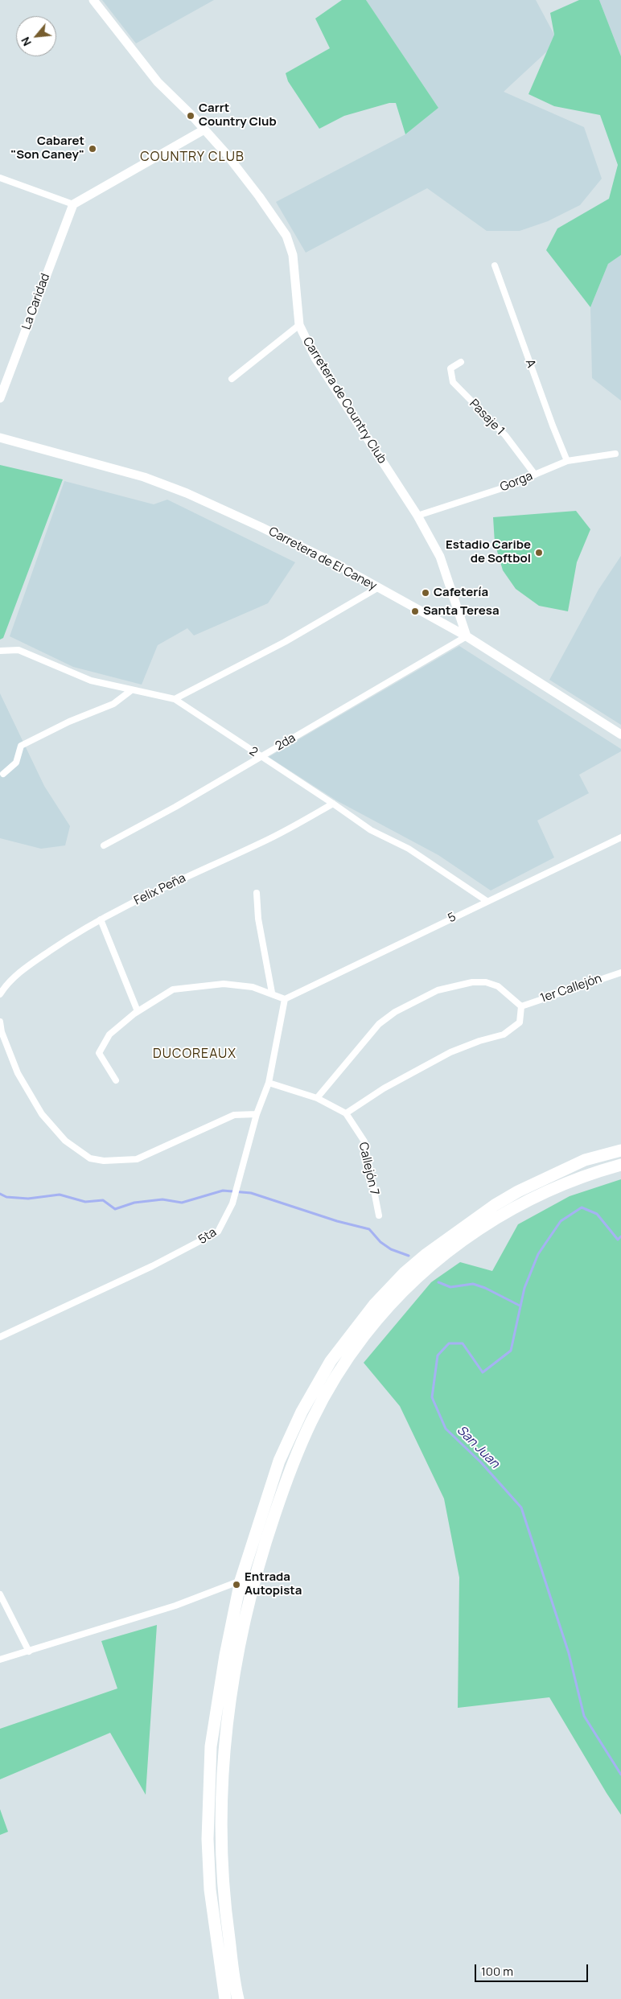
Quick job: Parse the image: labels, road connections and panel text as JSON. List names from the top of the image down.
{
  "streets": {
    "street": [
      "La Caridad",
      "A",
      "Carretera de Country Club",
      "Pasaje 1",
      "Gorga",
      "Carretera de El Caney",
      "2da",
      "2",
      "Felix Peña",
      "5",
      "1er Callejón",
      "Callejón 7",
      "5ta"
    ]
  },
  "crossings": [
    ["A", "Gorga"],
    ["Carretera de Country Club", "Gorga"],
    ["Carretera de Country Club", "Carretera de El Caney"],
    ["Carretera de Country Club", "2da"],
    ["Pasaje 1", "Gorga"],
    ["Carretera de El Caney", "2da"],
    ["2da", "2"],
    ["2", "Felix Peña"],
    ["2", "5"],
    ["5", "5ta"],
    ["Callejón 7", "5ta"]
  ],
  "districts": ["COUNTRY CLUB", "DUCOREAUX"],
  "water": ["San Juan"],
  "places": [
    "Carrt Country Club",
    "Cabaret \"Son Caney\"",
    "Estadio Caribe de Softbol",
    "Cafetería",
    "Santa Teresa",
    "Entrada Autopista"
  ],
  "scale_bar": "100 m",
  "north": "bottom left"
}
